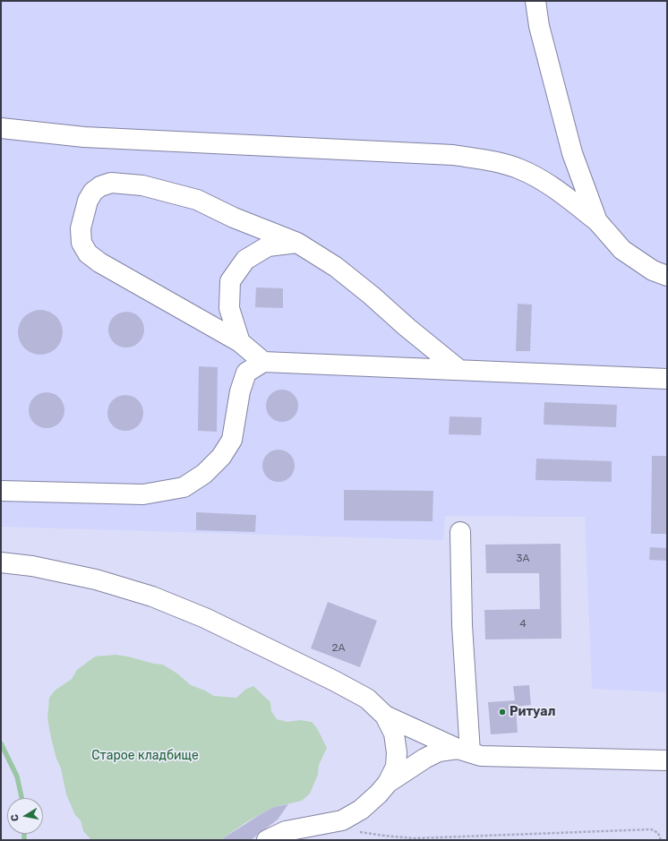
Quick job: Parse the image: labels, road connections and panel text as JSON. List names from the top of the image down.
{
  "parks": ["Старое кладбище"],
  "places": ["Ритуал"],
  "house_numbers": ["3А", "4", "2А"],
  "north": "left"
}
